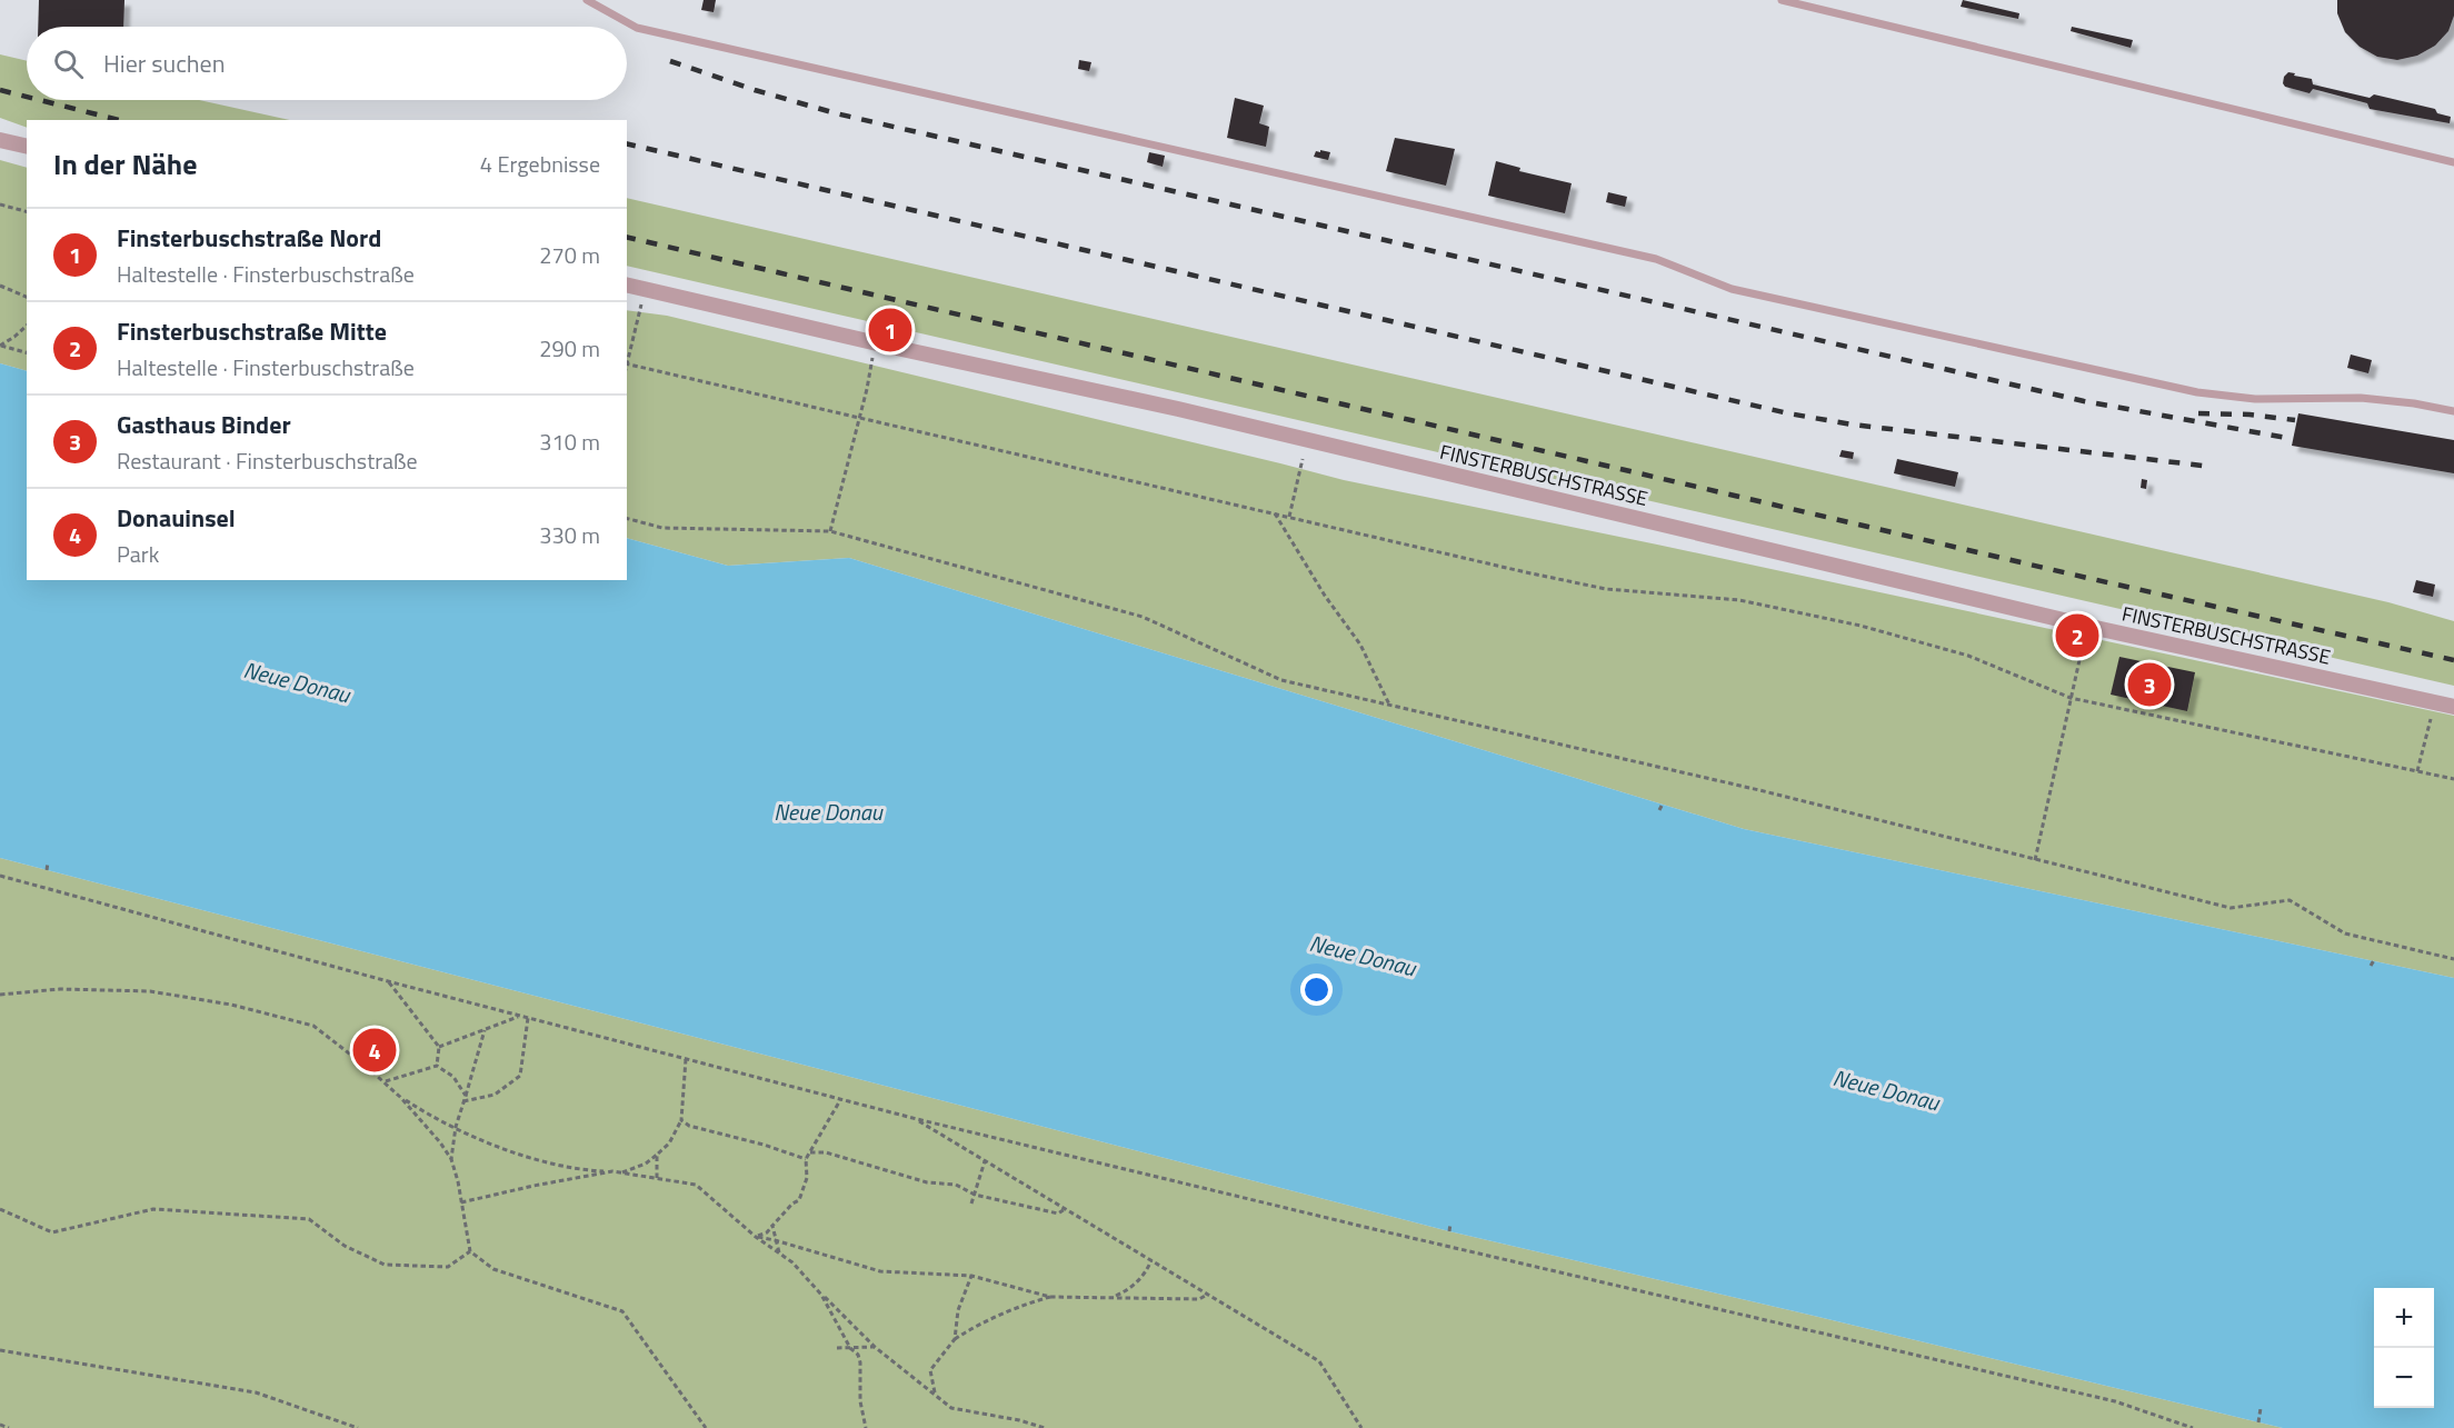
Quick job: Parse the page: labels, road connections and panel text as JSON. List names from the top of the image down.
{
  "streets": {
    "street": ["FINSTERBUSCHSTRASSE"]
  },
  "water": ["Neue Donau"],
  "page": {
    "search": "Hier suchen",
    "heading": ["In der Nähe", "4 Ergebnisse"],
    "list": [
      {
        "mark": "1",
        "name": "Finsterbuschstraße Nord",
        "note": "Haltestelle · Finsterbuschstraße",
        "value": "270 m"
      },
      {
        "mark": "2",
        "name": "Finsterbuschstraße Mitte",
        "note": "Haltestelle · Finsterbuschstraße",
        "value": "290 m"
      },
      {
        "mark": "3",
        "name": "Gasthaus Binder",
        "note": "Restaurant · Finsterbuschstraße",
        "value": "310 m"
      },
      {
        "mark": "4",
        "name": "Donauinsel",
        "note": "Park",
        "value": "330 m"
      }
    ],
    "pins": [
      "1",
      "2",
      "3",
      "4"
    ],
    "map_buttons": ["+", "−"]
  }
}
